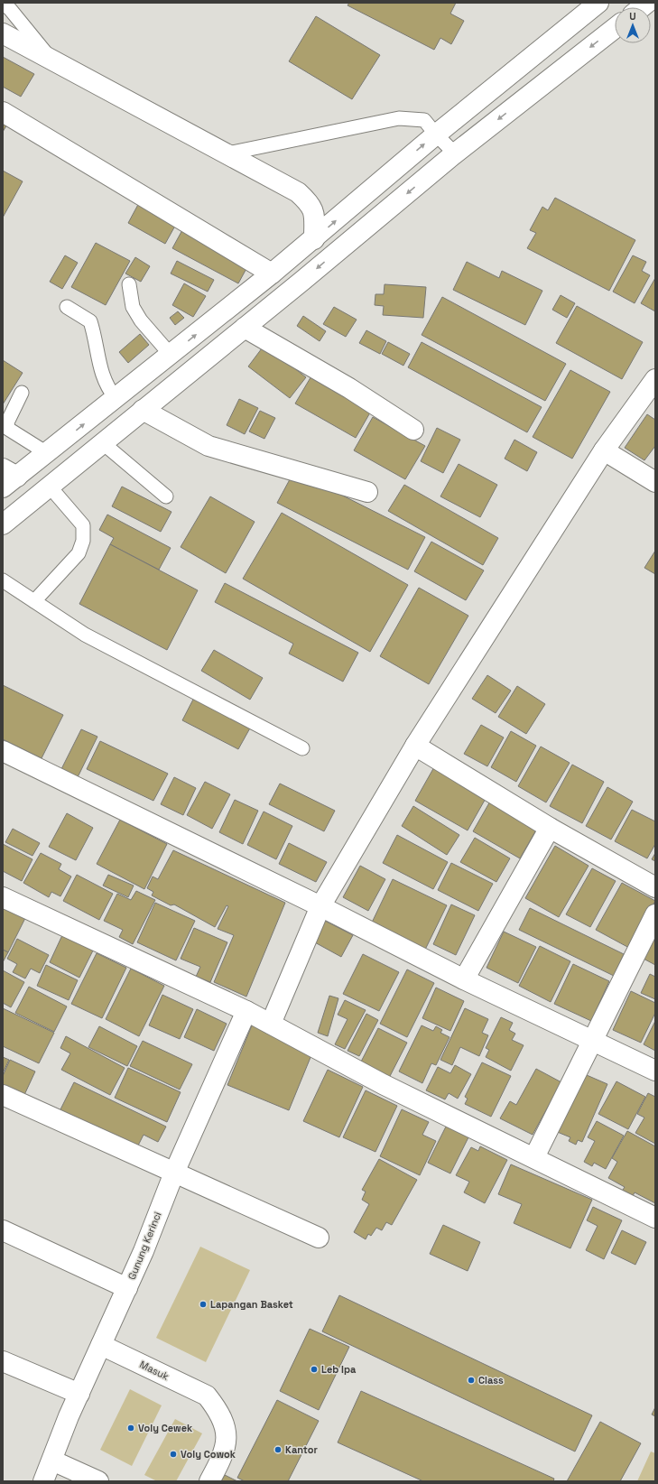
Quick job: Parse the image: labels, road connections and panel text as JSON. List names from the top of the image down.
{
  "streets": {
    "street": ["Gunung Kerinci", "Masuk"]
  },
  "crossings": [
    ["Gunung Kerinci", "Masuk"]
  ],
  "places": [
    "Lapangan Basket",
    "Leb Ipa",
    "Class",
    "Voly Cewek",
    "Kantor",
    "Voly Cowok"
  ],
  "north": "top"
}
